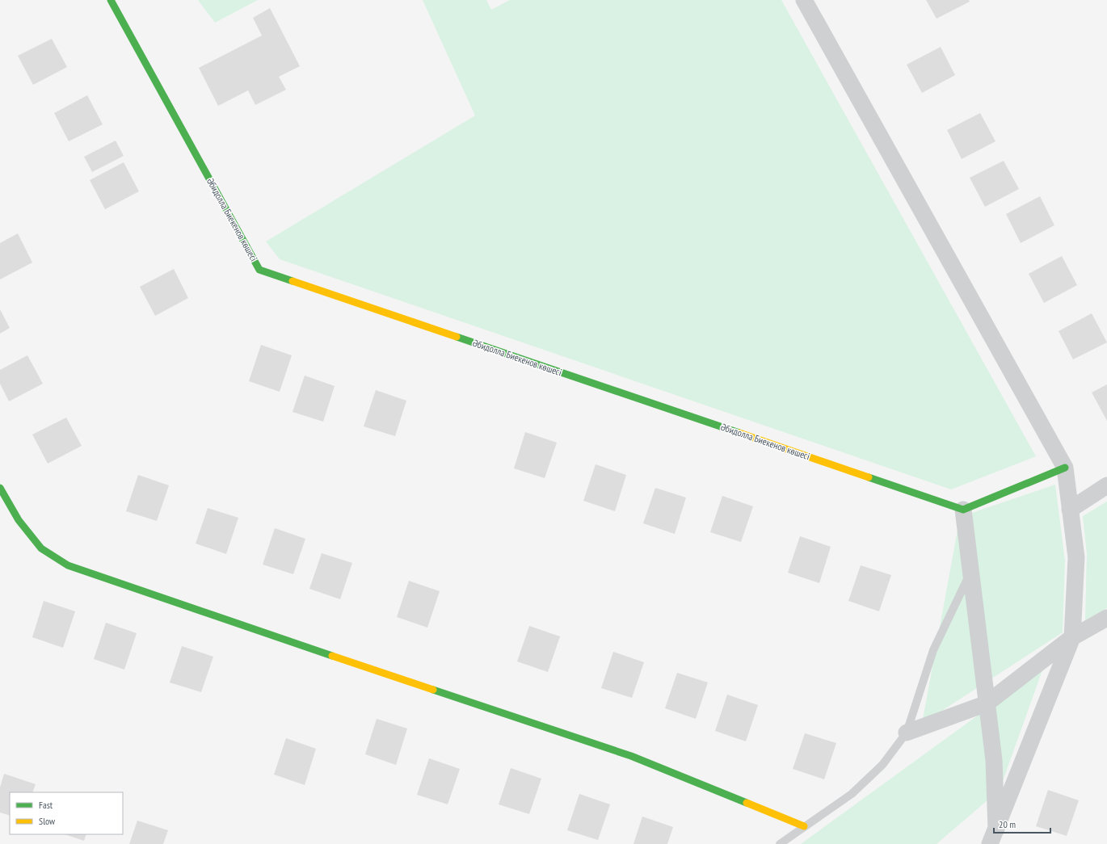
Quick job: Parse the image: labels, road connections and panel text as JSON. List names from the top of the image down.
{
  "streets": {
    "street": ["Әбидолла Биекенов көшесі"]
  },
  "legend": ["Fast", "Slow"],
  "scale_bar": "20 m"
}
